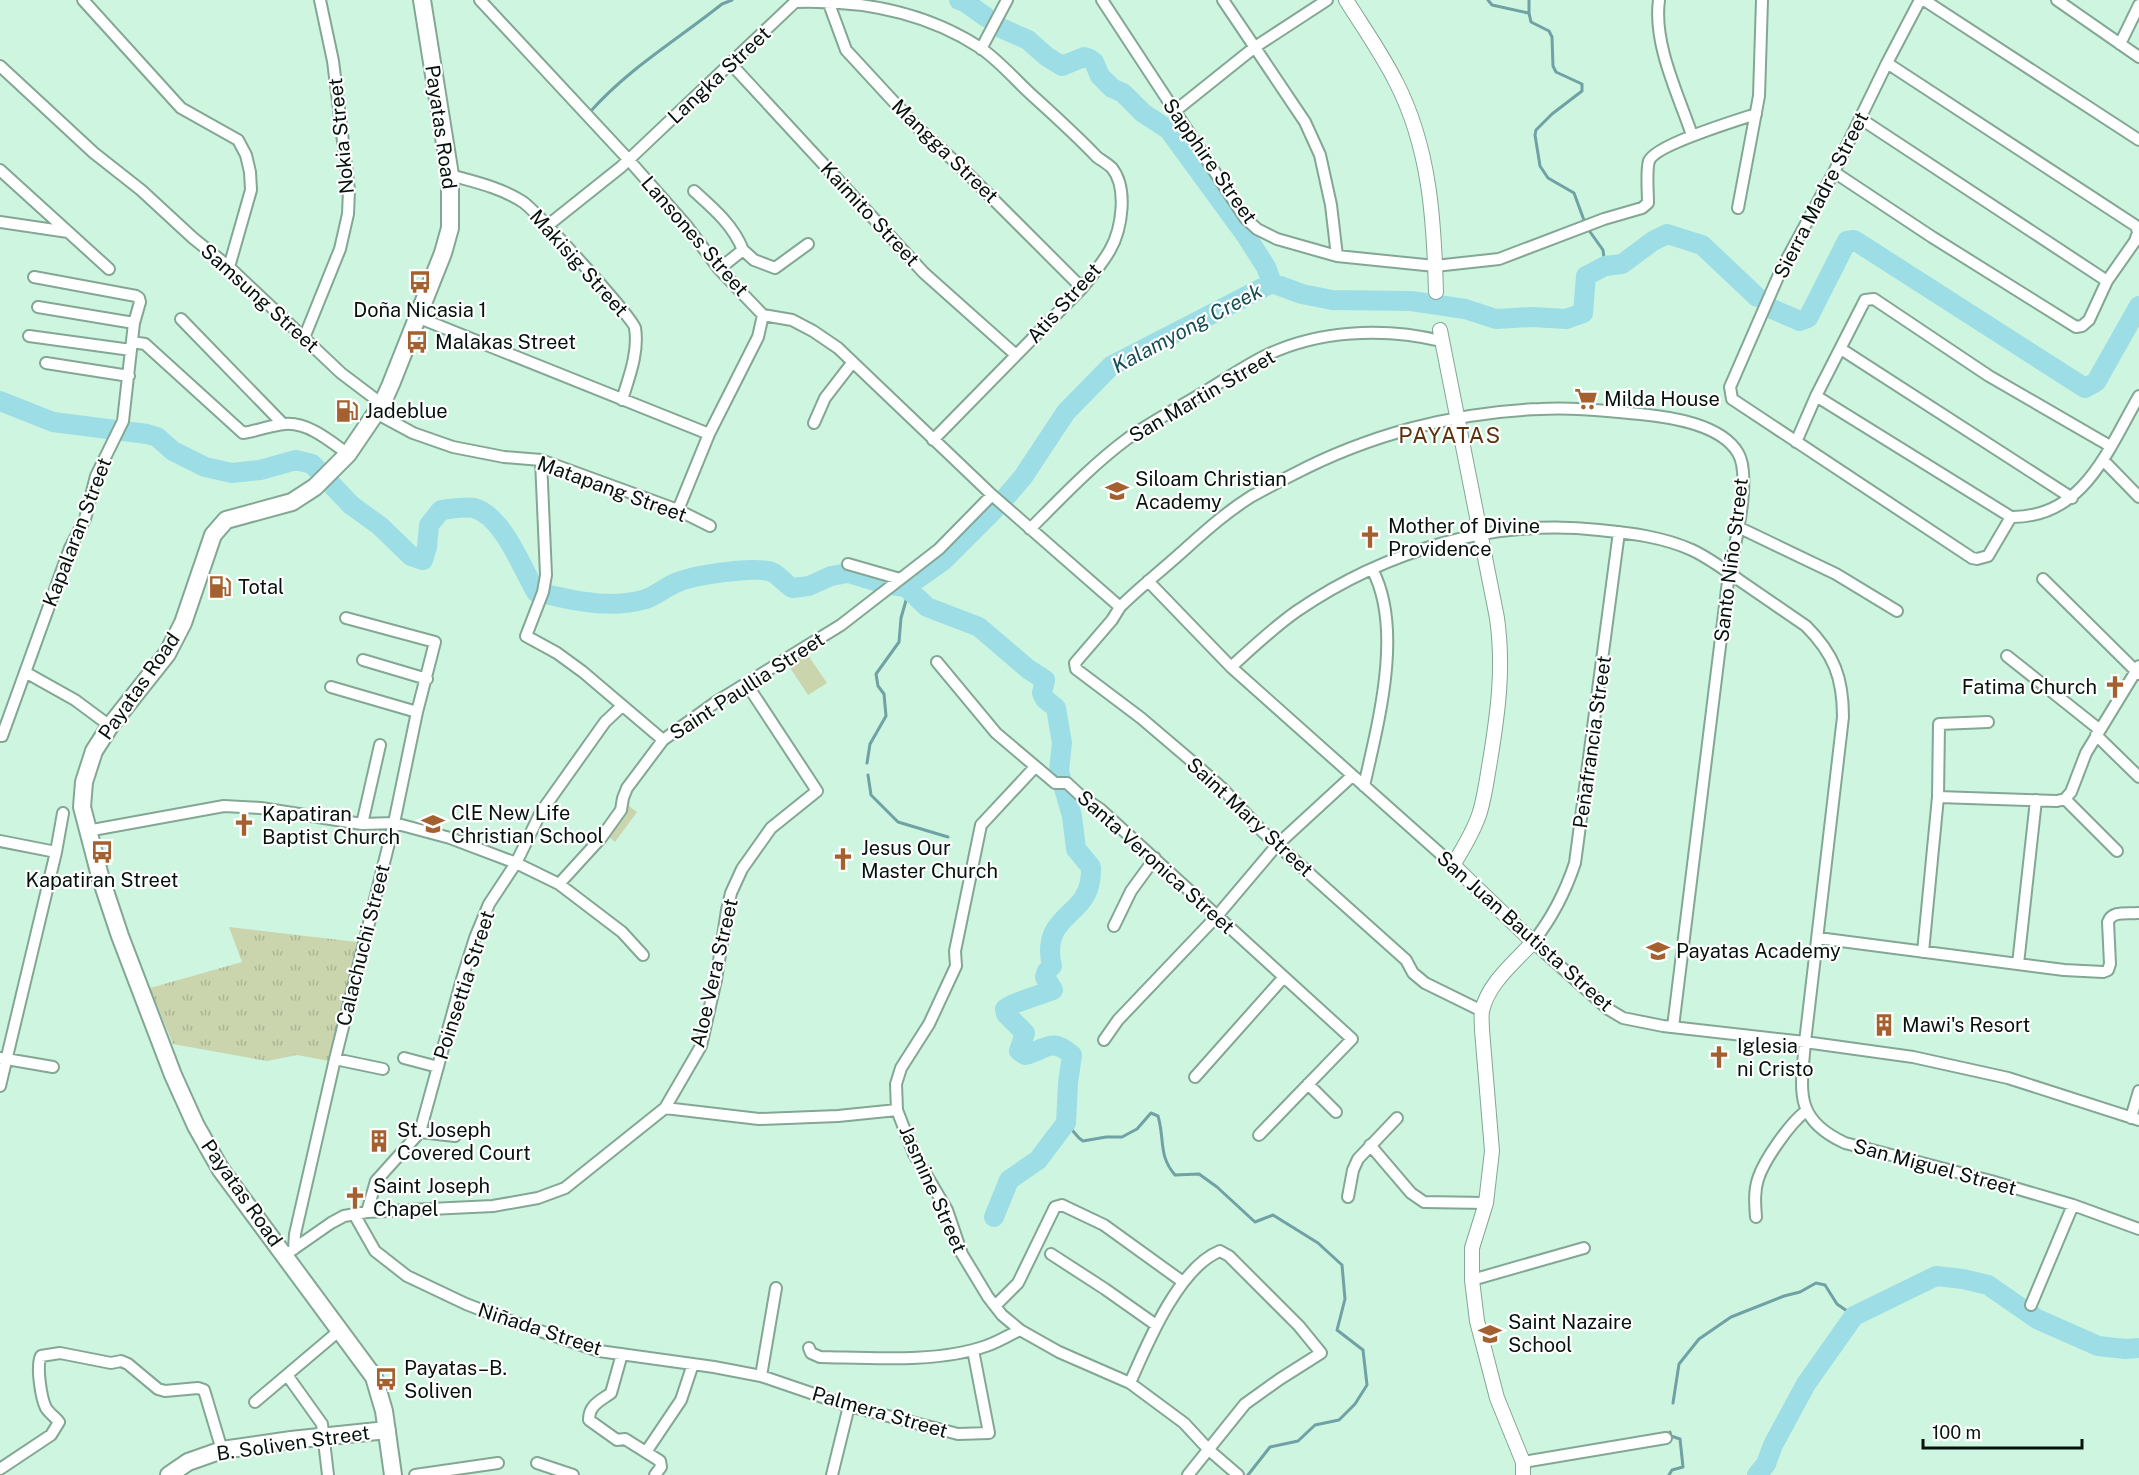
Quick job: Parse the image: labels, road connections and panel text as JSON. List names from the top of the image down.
{
  "streets": {
    "main road": ["Payatas Road", "B. Soliven Street"],
    "street": [
      "Langka Street",
      "Nokia Street",
      "Mangga Street",
      "Sapphire Street",
      "Sierra Madre Street",
      "Kaimito Street",
      "Lansones Street",
      "Makisig Street",
      "Samsung Street",
      "Atis Street",
      "San Martin Street",
      "Matapang Street",
      "Kapalaran Street",
      "Santo Niño Street",
      "Saint Paullia Street",
      "Peñafrancia Street",
      "Saint Mary Street",
      "Santa Veronica Street",
      "San Juan Bautista Street",
      "Calachuchi Street",
      "Aloe Vera Street",
      "Poinsettia Street",
      "San Miguel Street",
      "Jasmine Street",
      "Niñada Street",
      "Palmera Street"
    ]
  },
  "crossings": [
    ["Langka Street", "Mangga Street"],
    ["Langka Street", "Kaimito Street"],
    ["Langka Street", "Lansones Street"],
    ["Langka Street", "Makisig Street"],
    ["Langka Street", "Atis Street"],
    ["Payatas Road", "Makisig Street"],
    ["Payatas Road", "Samsung Street"],
    ["Payatas Road", "Matapang Street"],
    ["Payatas Road", "Calachuchi Street"],
    ["Payatas Road", "Aloe Vera Street"],
    ["Payatas Road", "B. Soliven Street"],
    ["Nokia Street", "Samsung Street"],
    ["Mangga Street", "Atis Street"],
    ["Kaimito Street", "Atis Street"],
    ["Lansones Street", "Atis Street"],
    ["Lansones Street", "San Martin Street"],
    ["Lansones Street", "Santo Niño Street"],
    ["Lansones Street", "Saint Paullia Street"],
    ["Lansones Street", "Saint Mary Street"],
    ["Samsung Street", "Matapang Street"],
    ["Santo Niño Street", "Saint Mary Street"],
    ["Santo Niño Street", "San Juan Bautista Street"],
    ["Saint Paullia Street", "Aloe Vera Street"],
    ["Peñafrancia Street", "San Juan Bautista Street"],
    ["Santa Veronica Street", "Jasmine Street"],
    ["Calachuchi Street", "Aloe Vera Street"],
    ["Aloe Vera Street", "Poinsettia Street"],
    ["Aloe Vera Street", "Niñada Street"],
    ["Niñada Street", "Palmera Street"]
  ],
  "districts": ["PAYATAS"],
  "water": ["Kalamyong Creek"],
  "places": {
    "bus stop": [
      "Doña Nicasia 1",
      "Malakas Street",
      "Kapatiran Street",
      "Payatas–B. Soliven"
    ],
    "supermarket": ["Milda House"],
    "fuel station": ["Jadeblue", "Total"],
    "school or university": [
      "Siloam Christian Academy",
      "ClE New Life Christian School",
      "Payatas Academy",
      "Saint Nazaire School"
    ],
    "church": [
      "Mother of Divine Providence",
      "Fatima Church",
      "Kapatiran Baptist Church",
      "Jesus Our Master Church",
      "Iglesia ni Cristo",
      "Saint Joseph Chapel"
    ],
    "building": ["Mawi's Resort", "St. Joseph Covered Court"]
  },
  "scale_bar": "100 m"
}
